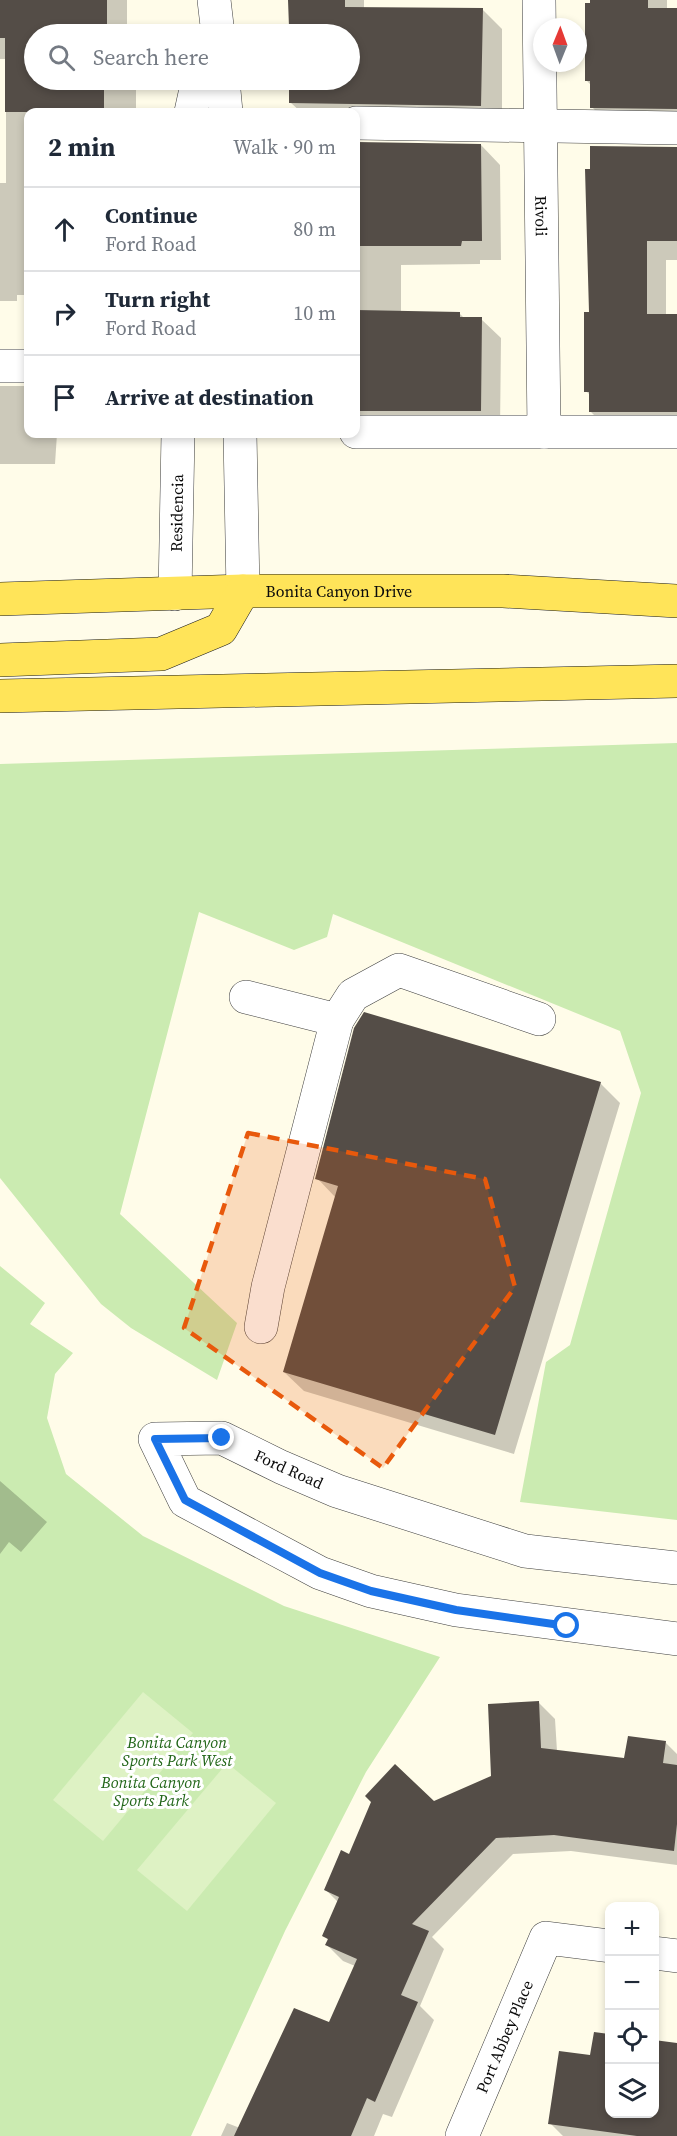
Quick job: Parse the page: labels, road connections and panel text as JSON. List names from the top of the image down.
{
  "streets": {
    "main road": ["Bonita Canyon Drive"],
    "street": [
      "Rivoli",
      "Residencia",
      "Ford Road",
      "Port Abbey Place"
    ]
  },
  "crossings": [
    ["Residencia", "Bonita Canyon Drive"]
  ],
  "parks": ["Bonita Canyon Sports Park West", "Bonita Canyon Sports Park"],
  "north": "top",
  "page": {
    "search": "Search here",
    "heading": ["2 min", "Walk · 90 m"],
    "list": [
      ["Continue", "Ford Road", "80 m"],
      ["Turn right", "Ford Road", "10 m"],
      "Arrive at destination"
    ],
    "map_buttons": ["+", "−"]
  }
}
